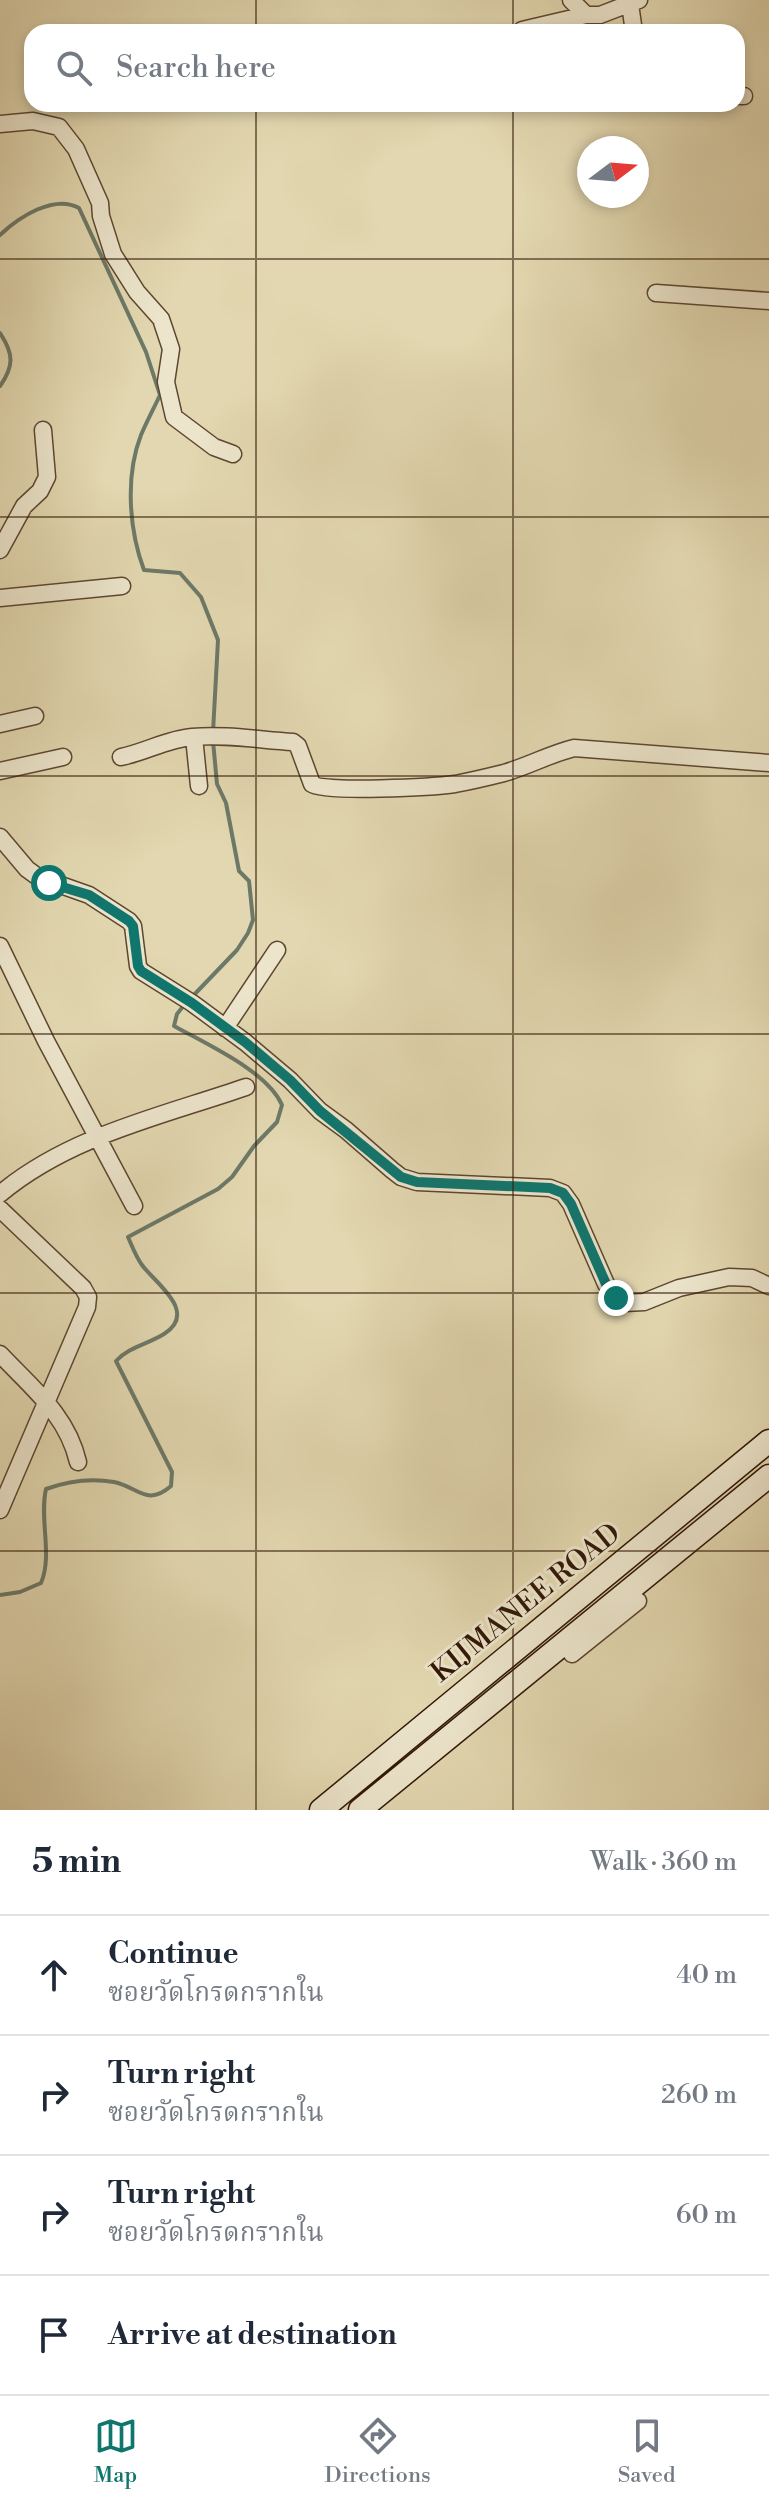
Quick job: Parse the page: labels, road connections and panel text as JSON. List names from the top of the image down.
{
  "streets": {
    "main road": ["KIJMANEE ROAD"]
  },
  "north": "right",
  "page": {
    "search": "Search here",
    "heading": ["5 min", "Walk · 360 m"],
    "list": [
      ["Continue", "ซอยวัดโกรดกรากใน", "40 m"],
      ["Turn right", "ซอยวัดโกรดกรากใน", "260 m"],
      ["Turn right", "ซอยวัดโกรดกรากใน", "60 m"],
      "Arrive at destination"
    ],
    "nav": ["Map", "Directions", "Saved"]
  }
}
